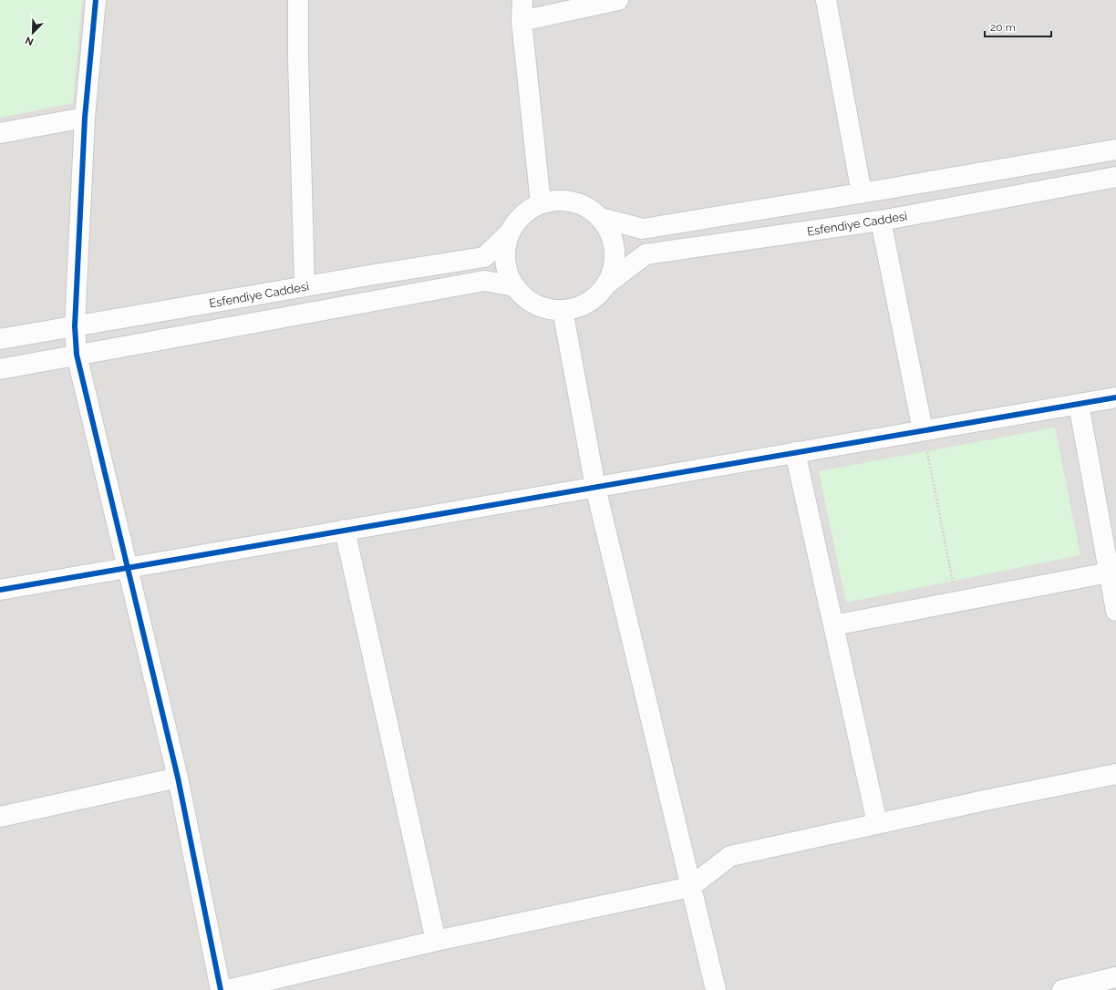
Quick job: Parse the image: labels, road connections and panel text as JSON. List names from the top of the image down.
{
  "streets": {
    "street": ["Esfendiye Caddesi"]
  },
  "scale_bar": "20 m",
  "north": "bottom left"
}
